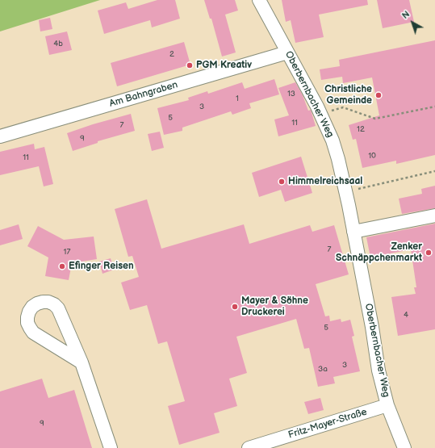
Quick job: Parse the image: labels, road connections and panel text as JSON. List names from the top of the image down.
{
  "streets": {
    "street": ["Am Bahngraben", "Oberbernbacher Weg", "Fritz-Mayer-Straße"]
  },
  "crossings": [
    ["Am Bahngraben", "Oberbernbacher Weg"],
    ["Oberbernbacher Weg", "Fritz-Mayer-Straße"]
  ],
  "places": [
    "PGM Kreativ",
    "Christliche Gemeinde",
    "Himmelreichsaal",
    "Zenker Schnäppchenmarkt",
    "Efinger Reisen",
    "Mayer & Söhne Druckerei"
  ],
  "house_numbers": [
    "4b",
    "2",
    "13",
    "1",
    "3",
    "5",
    "11",
    "7",
    "12",
    "9",
    "10",
    "11",
    "7",
    "17",
    "4",
    "5",
    "3",
    "3a",
    "9"
  ],
  "north": "top left"
}
